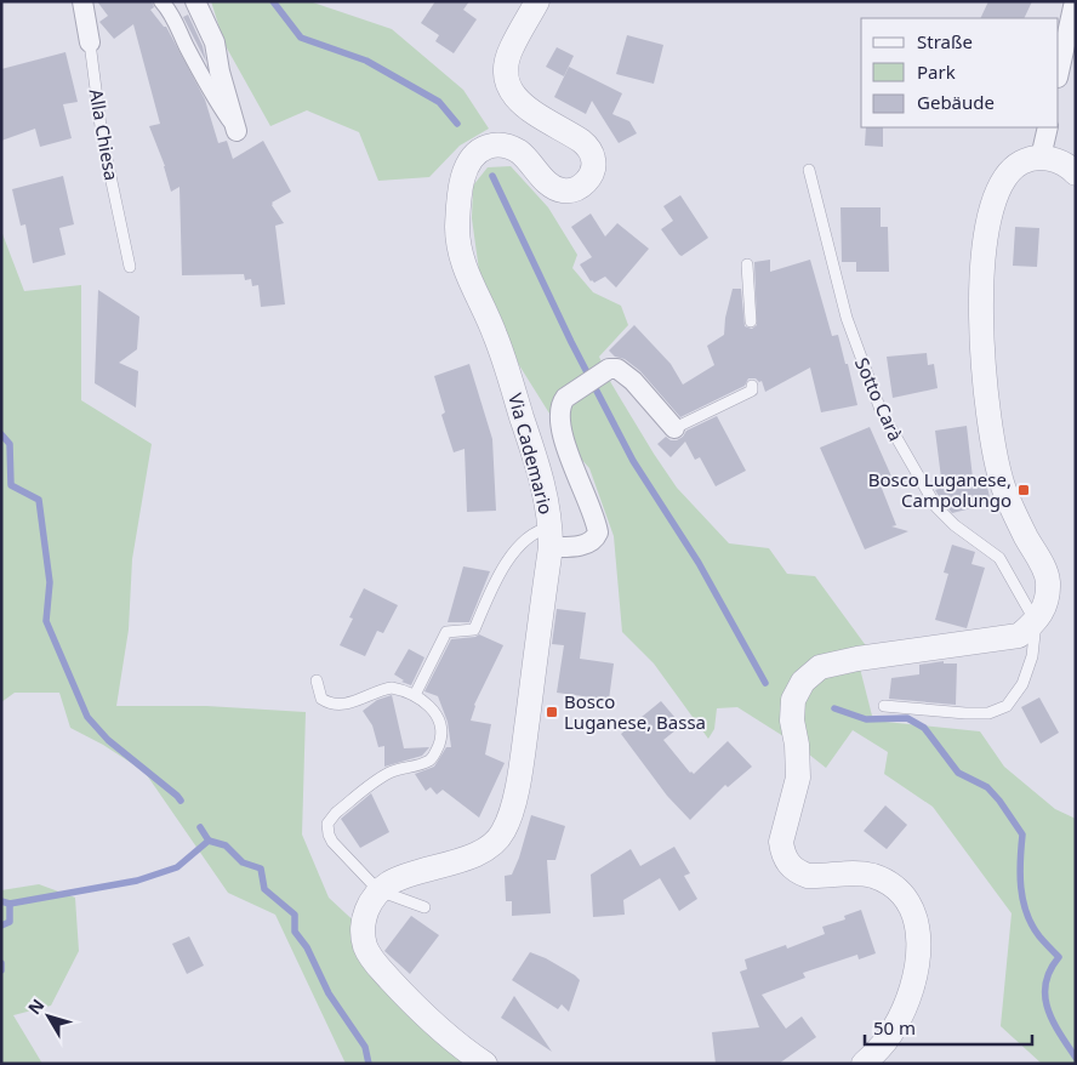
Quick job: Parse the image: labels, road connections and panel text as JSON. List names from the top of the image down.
{
  "streets": {
    "street": ["Alla Chiesa", "Via Cademario"],
    "lane": ["Sotto Carà"]
  },
  "places": {
    "transit": ["Bosco Luganese, Campolungo", "Bosco Luganese, Bassa"]
  },
  "legend": ["Straße", "Park", "Gebäude"],
  "scale_bar": "50 m",
  "north": "top left"
}
